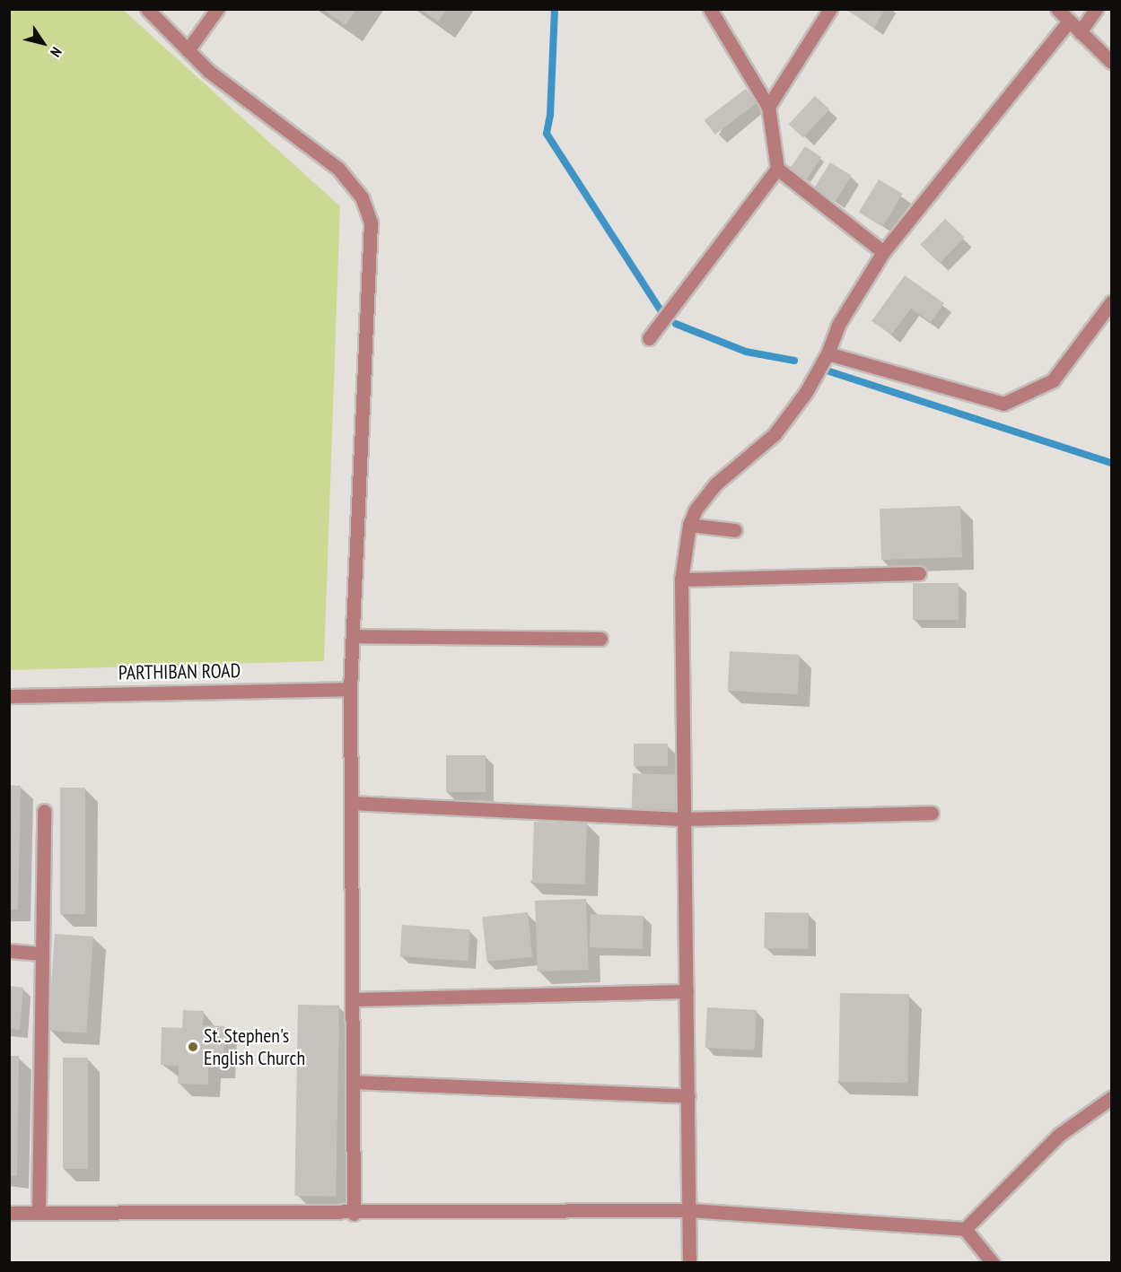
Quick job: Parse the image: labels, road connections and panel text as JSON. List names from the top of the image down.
{
  "streets": {
    "street": ["PARTHIBAN ROAD"]
  },
  "places": ["St. Stephen's English Church"],
  "north": "bottom right"
}
